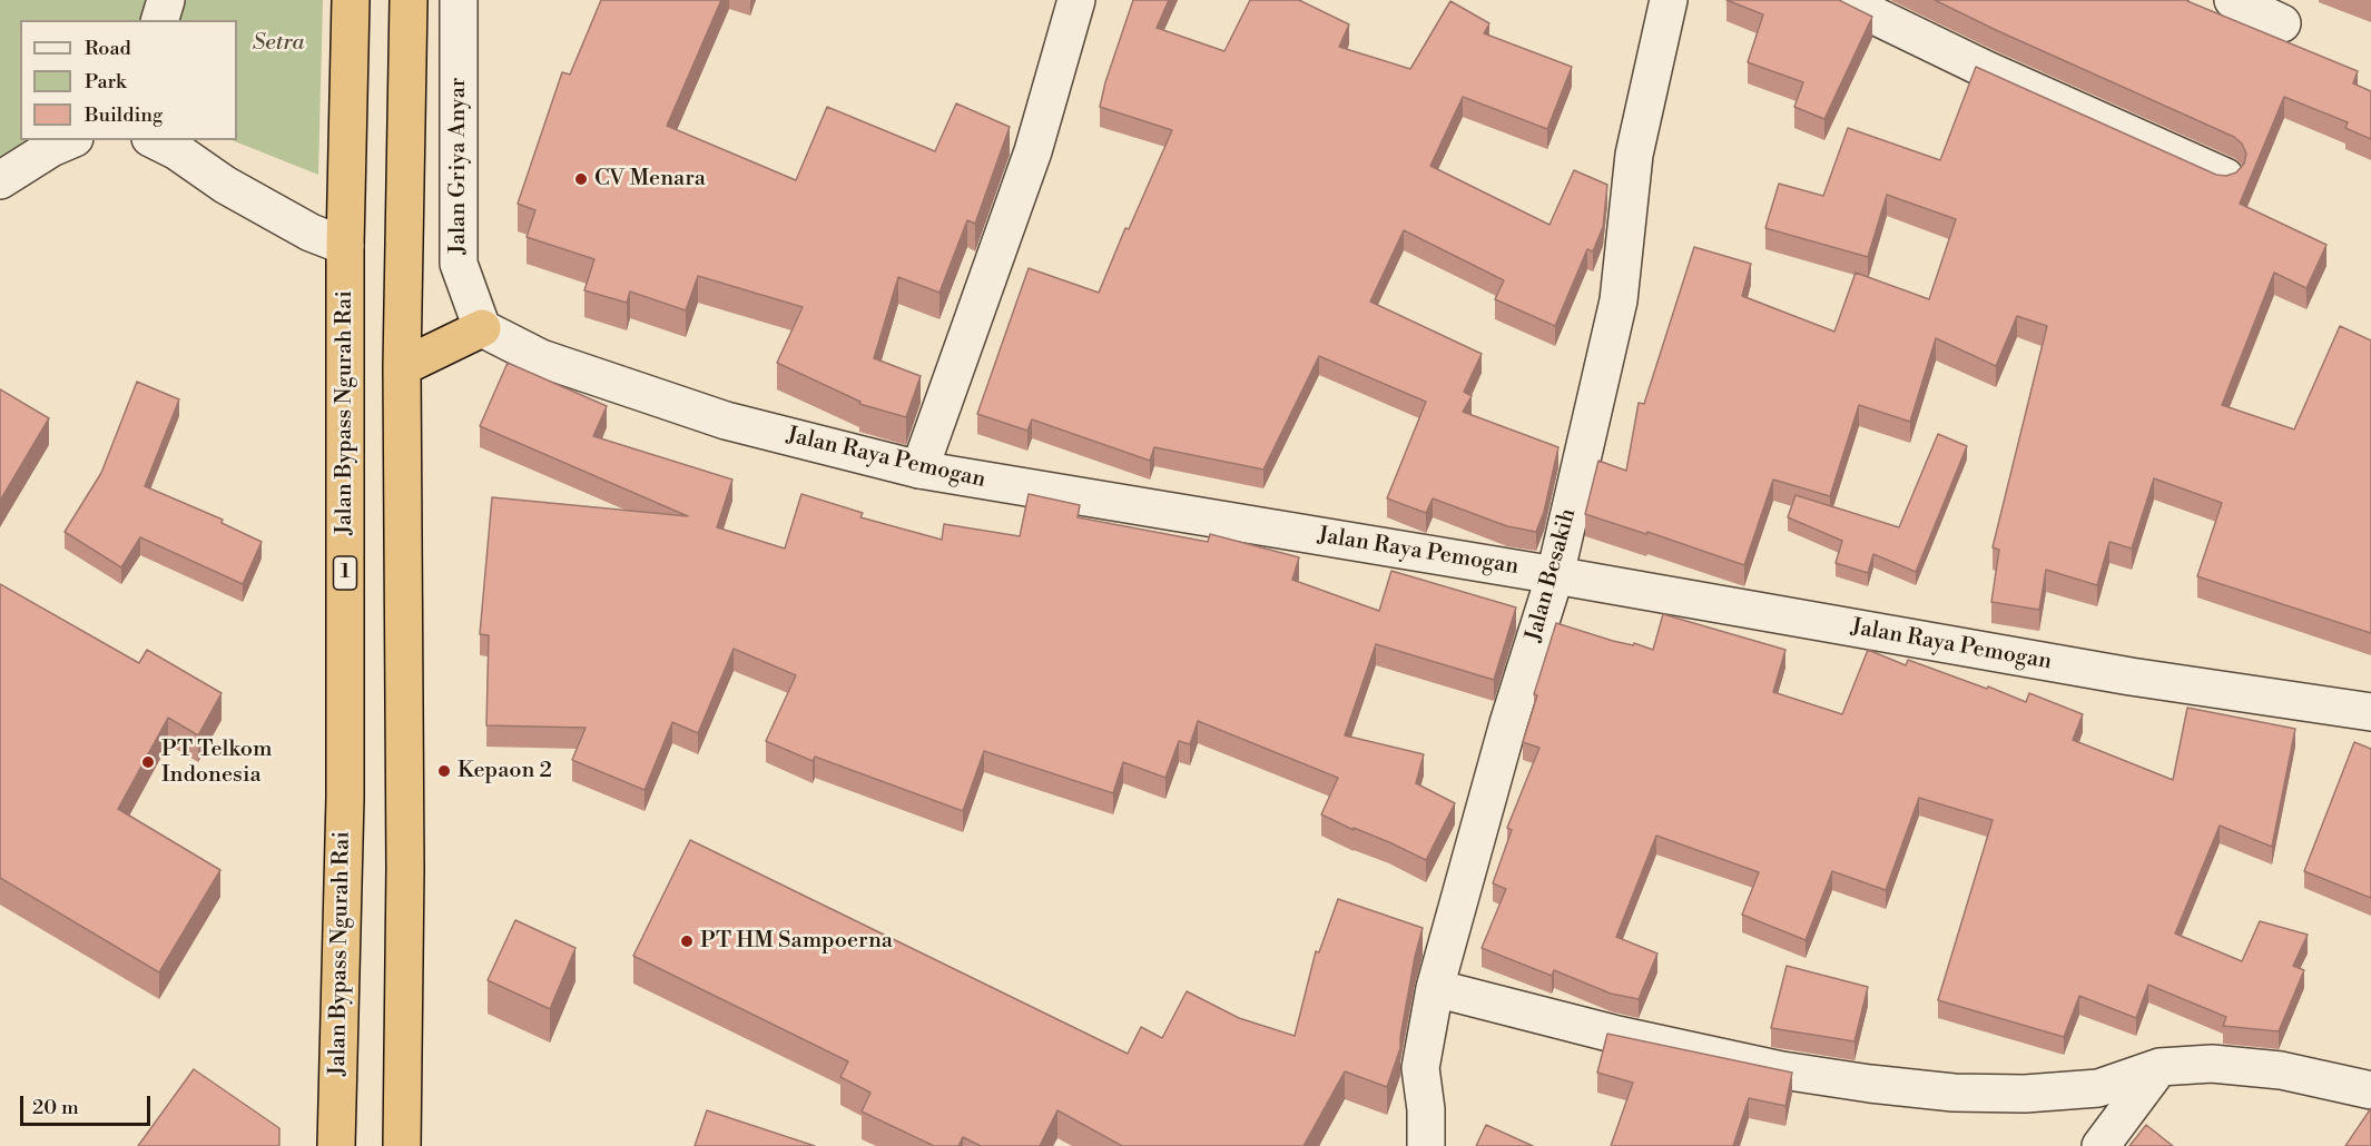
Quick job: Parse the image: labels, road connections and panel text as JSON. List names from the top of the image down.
{
  "streets": {
    "highway": ["Jalan Bypass Ngurah Rai", "1"],
    "street": ["Jalan Griya Anyar", "Jalan Raya Pemogan", "Jalan Besakih"]
  },
  "crossings": [
    ["Jalan Griya Anyar", "Jalan Raya Pemogan"],
    ["Jalan Raya Pemogan", "Jalan Besakih"]
  ],
  "parks": ["Setra"],
  "places": [
    "CV Menara",
    "PT Telkom Indonesia",
    "Kepaon 2",
    "PT HM Sampoerna"
  ],
  "legend": ["Road", "Park", "Building"],
  "scale_bar": "20 m"
}
